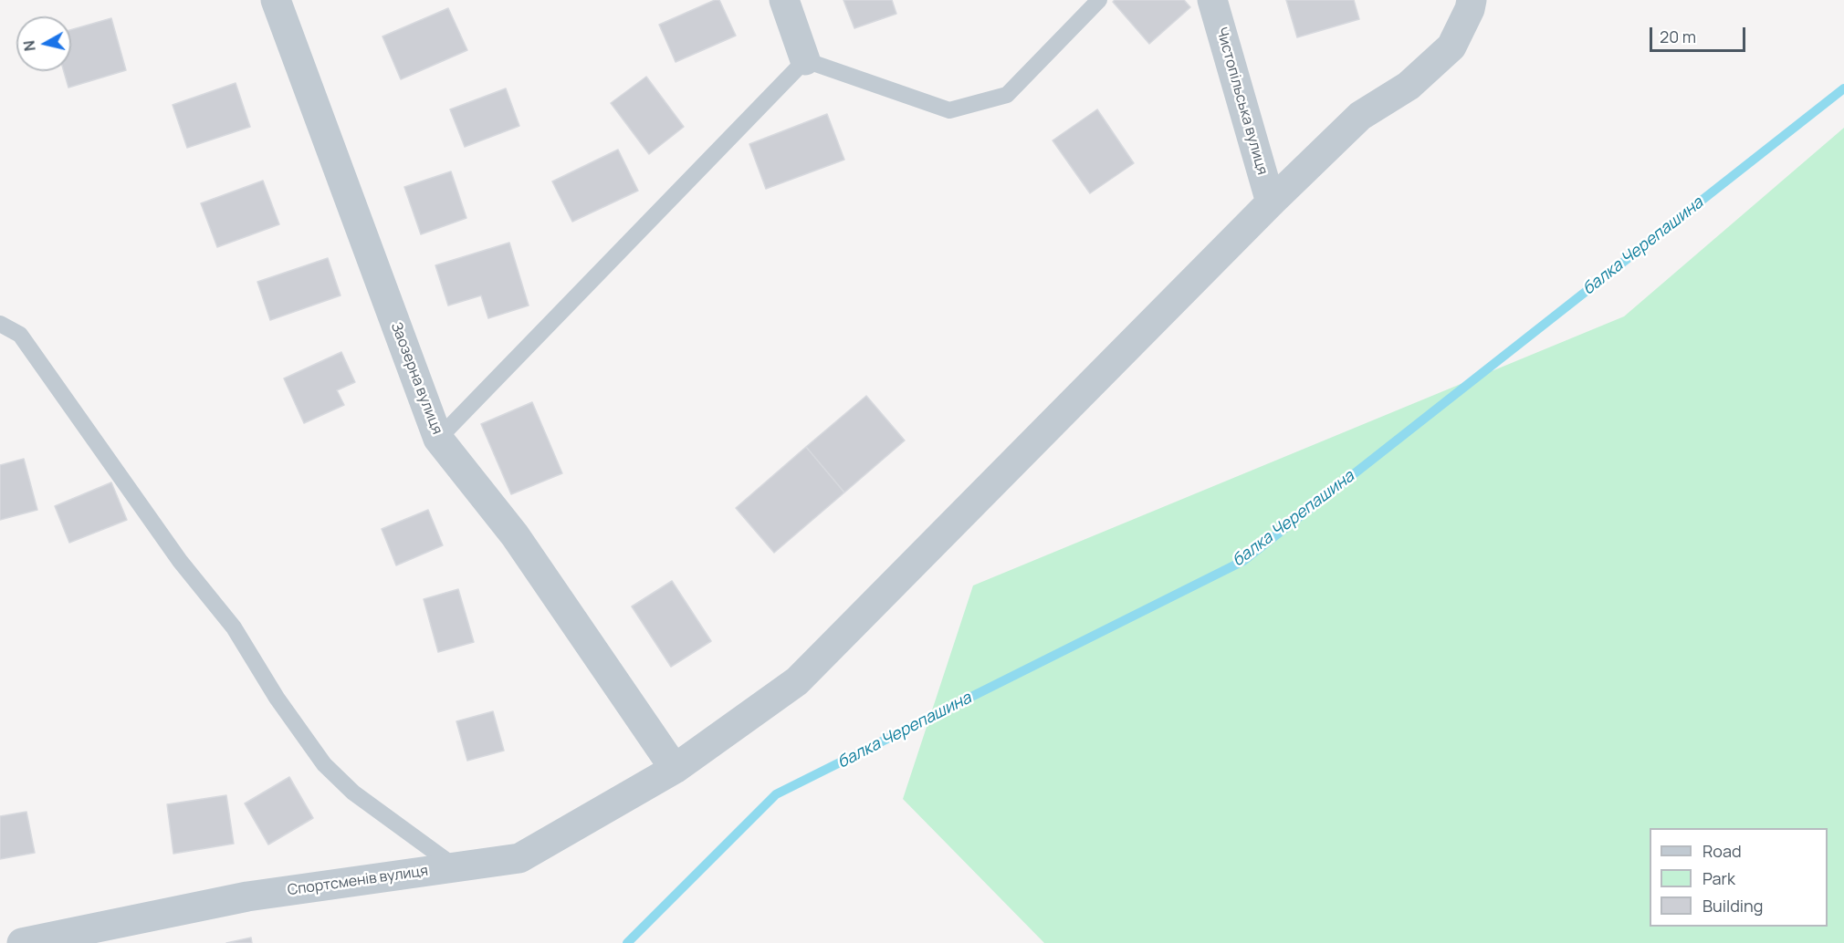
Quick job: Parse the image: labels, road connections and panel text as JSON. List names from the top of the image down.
{
  "streets": {
    "street": ["Чистопільська вулиця", "Заозерна вулиця", "Спортсменів вулиця"]
  },
  "crossings": [
    ["Чистопільська вулиця", "Спортсменів вулиця"],
    ["Заозерна вулиця", "Спортсменів вулиця"]
  ],
  "water": ["балка Черепашина"],
  "legend": ["Road", "Park", "Building"],
  "scale_bar": "20 m",
  "north": "left"
}
